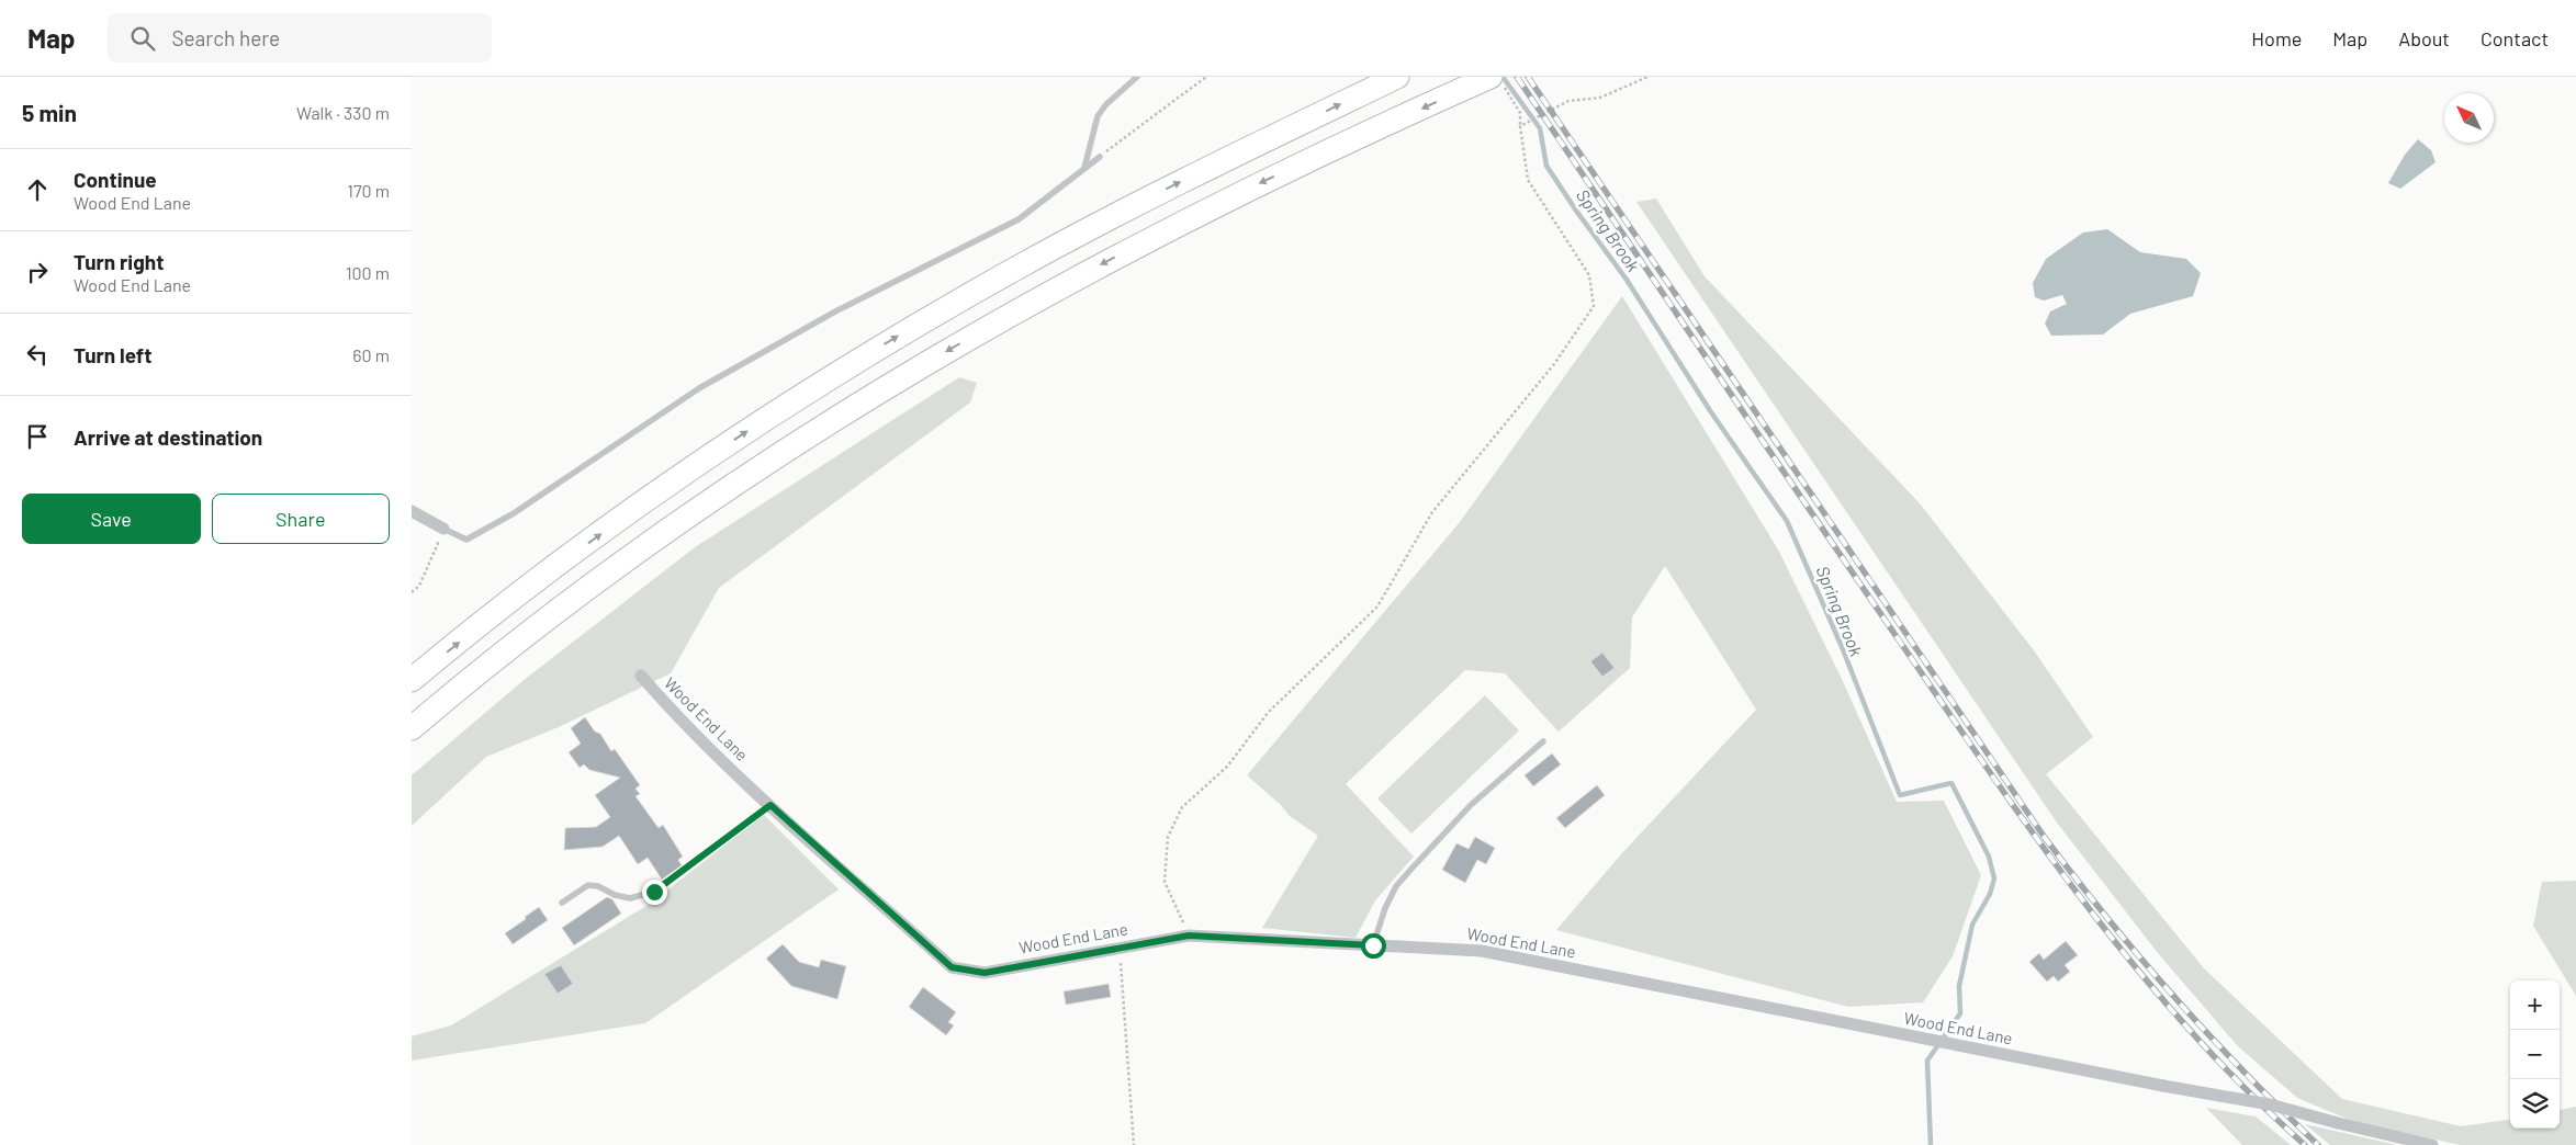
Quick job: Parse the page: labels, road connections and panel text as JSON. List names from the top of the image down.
{
  "streets": {
    "street": ["Wood End Lane"]
  },
  "water": ["Spring Brook"],
  "north": "top left",
  "page": {
    "header": "Map",
    "search": "Search here",
    "nav": [
      "Home",
      "Map",
      "About",
      "Contact"
    ],
    "heading": ["5 min", "Walk · 330 m"],
    "list": [
      ["Continue", "Wood End Lane", "170 m"],
      ["Turn right", "Wood End Lane", "100 m"],
      ["Turn left", "60 m"],
      "Arrive at destination"
    ],
    "buttons": ["Save", "Share"],
    "map_buttons": ["+", "−"]
  }
}
